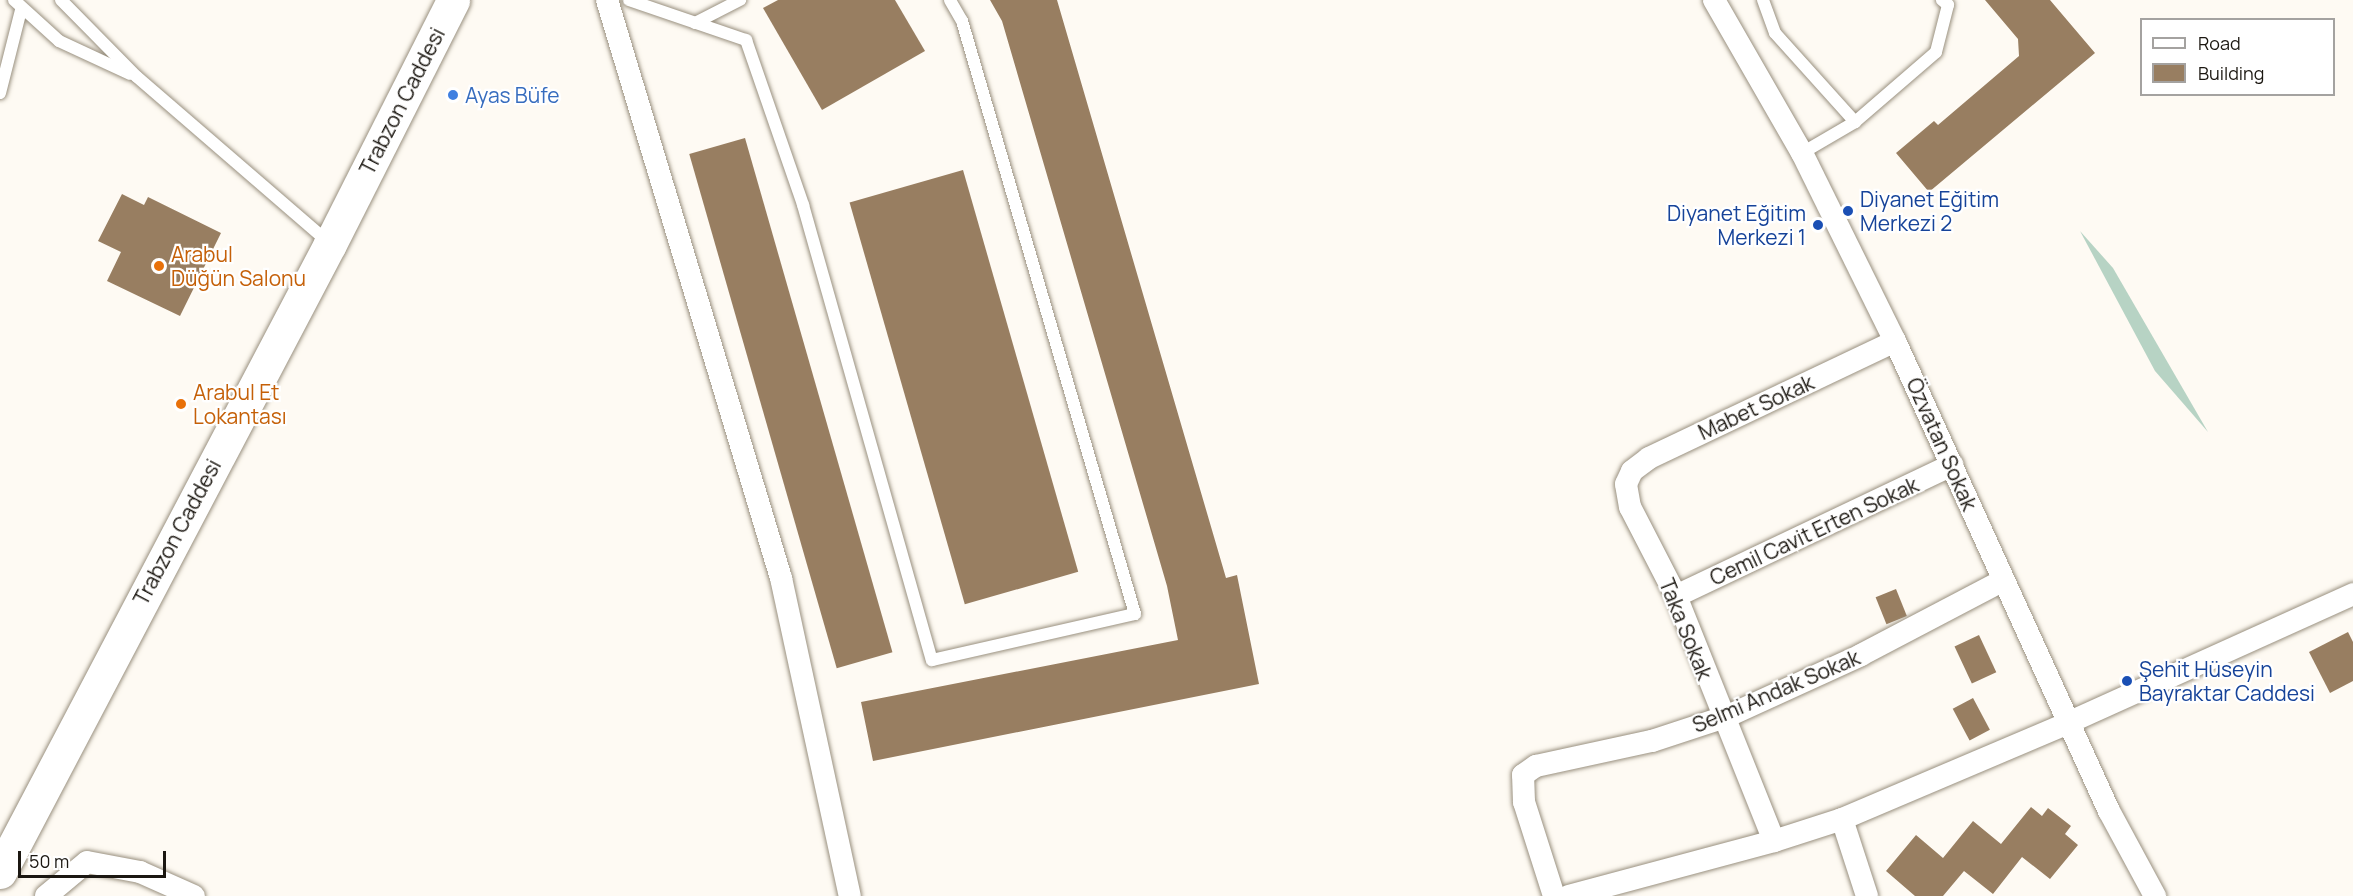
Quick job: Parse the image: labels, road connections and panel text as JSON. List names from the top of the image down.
{
  "streets": {
    "main road": ["Trabzon Caddesi"],
    "street": [
      "Mabet Sokak",
      "Özvatan Sokak",
      "Cemil Cavit Erten Sokak",
      "Taka Sokak",
      "Selmi Andak Sokak"
    ]
  },
  "crossings": [
    ["Mabet Sokak", "Özvatan Sokak"],
    ["Mabet Sokak", "Taka Sokak"],
    ["Özvatan Sokak", "Cemil Cavit Erten Sokak"],
    ["Özvatan Sokak", "Selmi Andak Sokak"],
    ["Cemil Cavit Erten Sokak", "Taka Sokak"],
    ["Taka Sokak", "Selmi Andak Sokak"]
  ],
  "places": [
    "Ayas Büfe",
    "Diyanet Eğitim Merkezi 2",
    "Diyanet Eğitim Merkezi 1",
    "Arabul Düğün Salonu",
    "Arabul Et Lokantası",
    "Şehit Hüseyin Bayraktar Caddesi"
  ],
  "legend": ["Road", "Building"],
  "scale_bar": "50 m"
}
